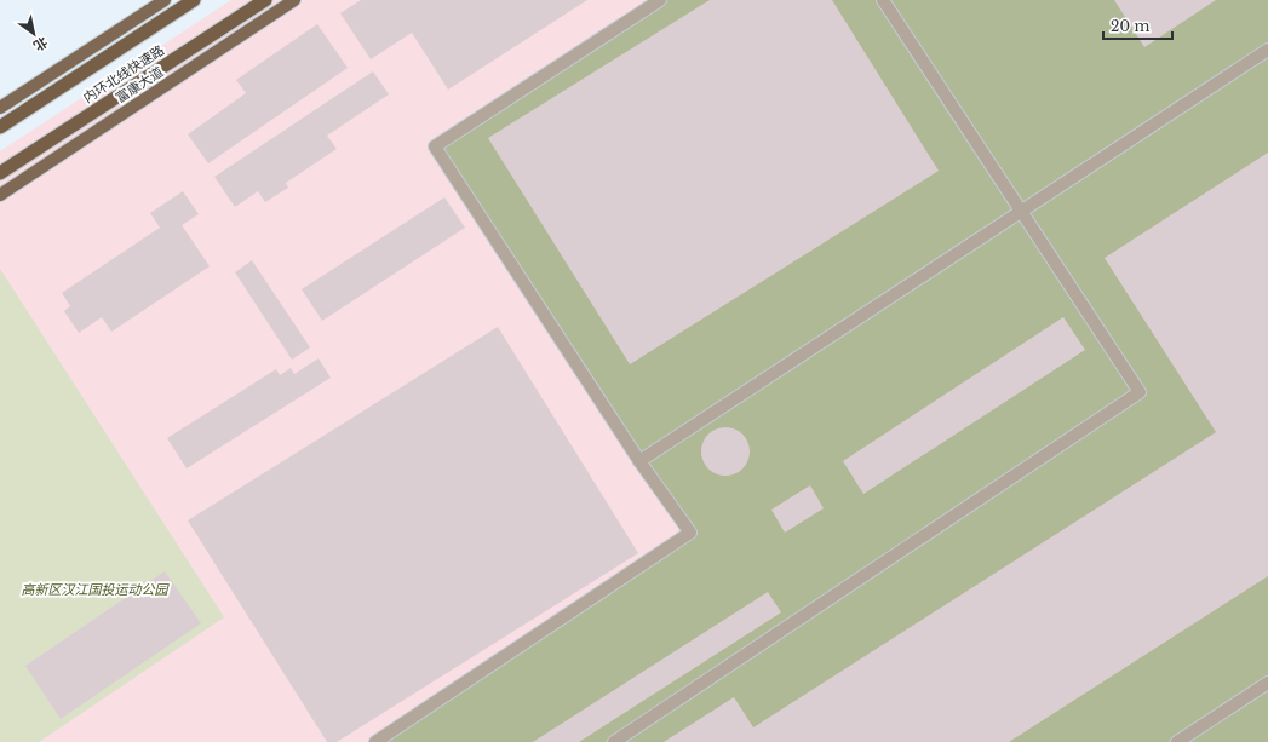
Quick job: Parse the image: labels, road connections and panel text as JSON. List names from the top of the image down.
{
  "streets": {
    "highway": ["内环北线快速路"],
    "main road": ["富康大道"]
  },
  "parks": ["高新区汉江国投运动公园"],
  "scale_bar": "20 m",
  "north": "bottom right"
}
